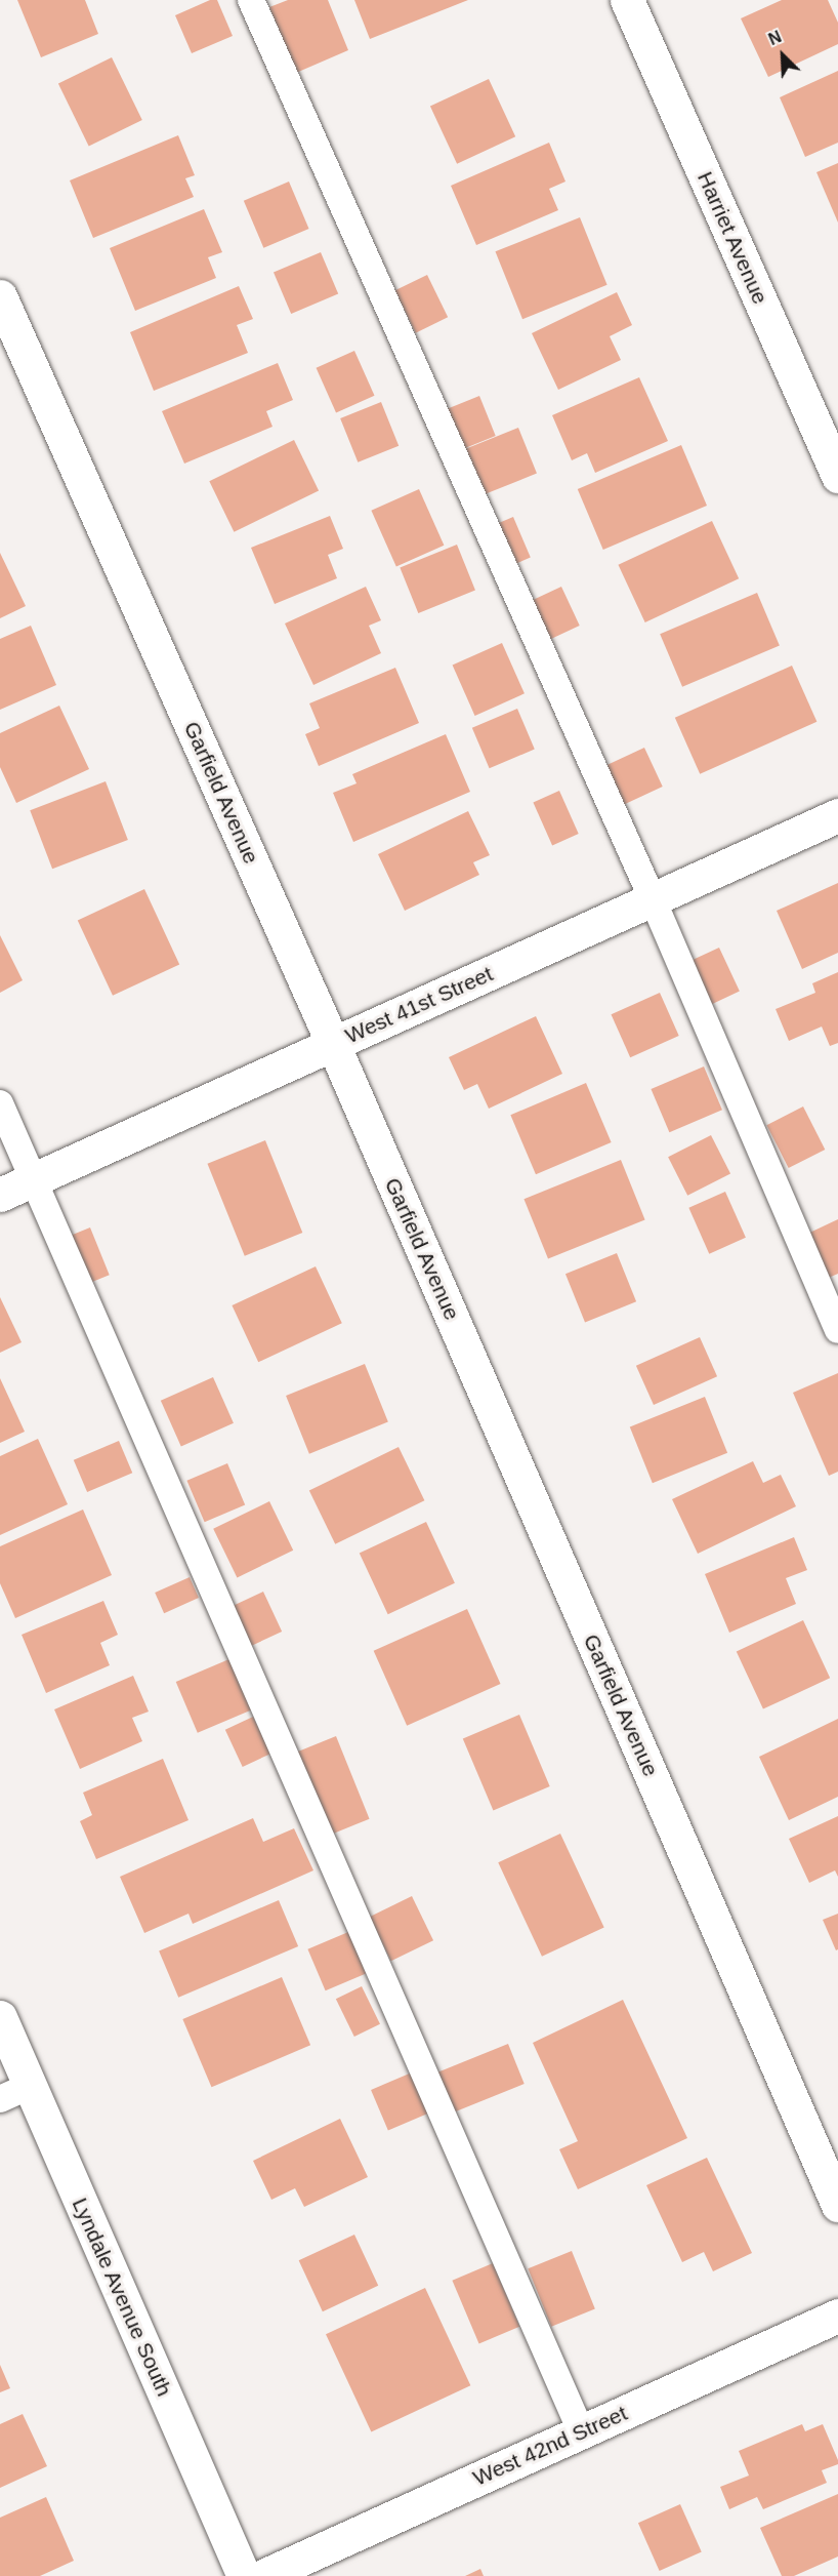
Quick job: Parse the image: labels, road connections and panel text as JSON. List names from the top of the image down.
{
  "streets": {
    "street": [
      "Harriet Avenue",
      "Garfield Avenue",
      "West 41st Street",
      "Lyndale Avenue South",
      "West 42nd Street"
    ]
  },
  "crossings": [
    ["Garfield Avenue", "West 41st Street"]
  ],
  "north": "top left"
}
